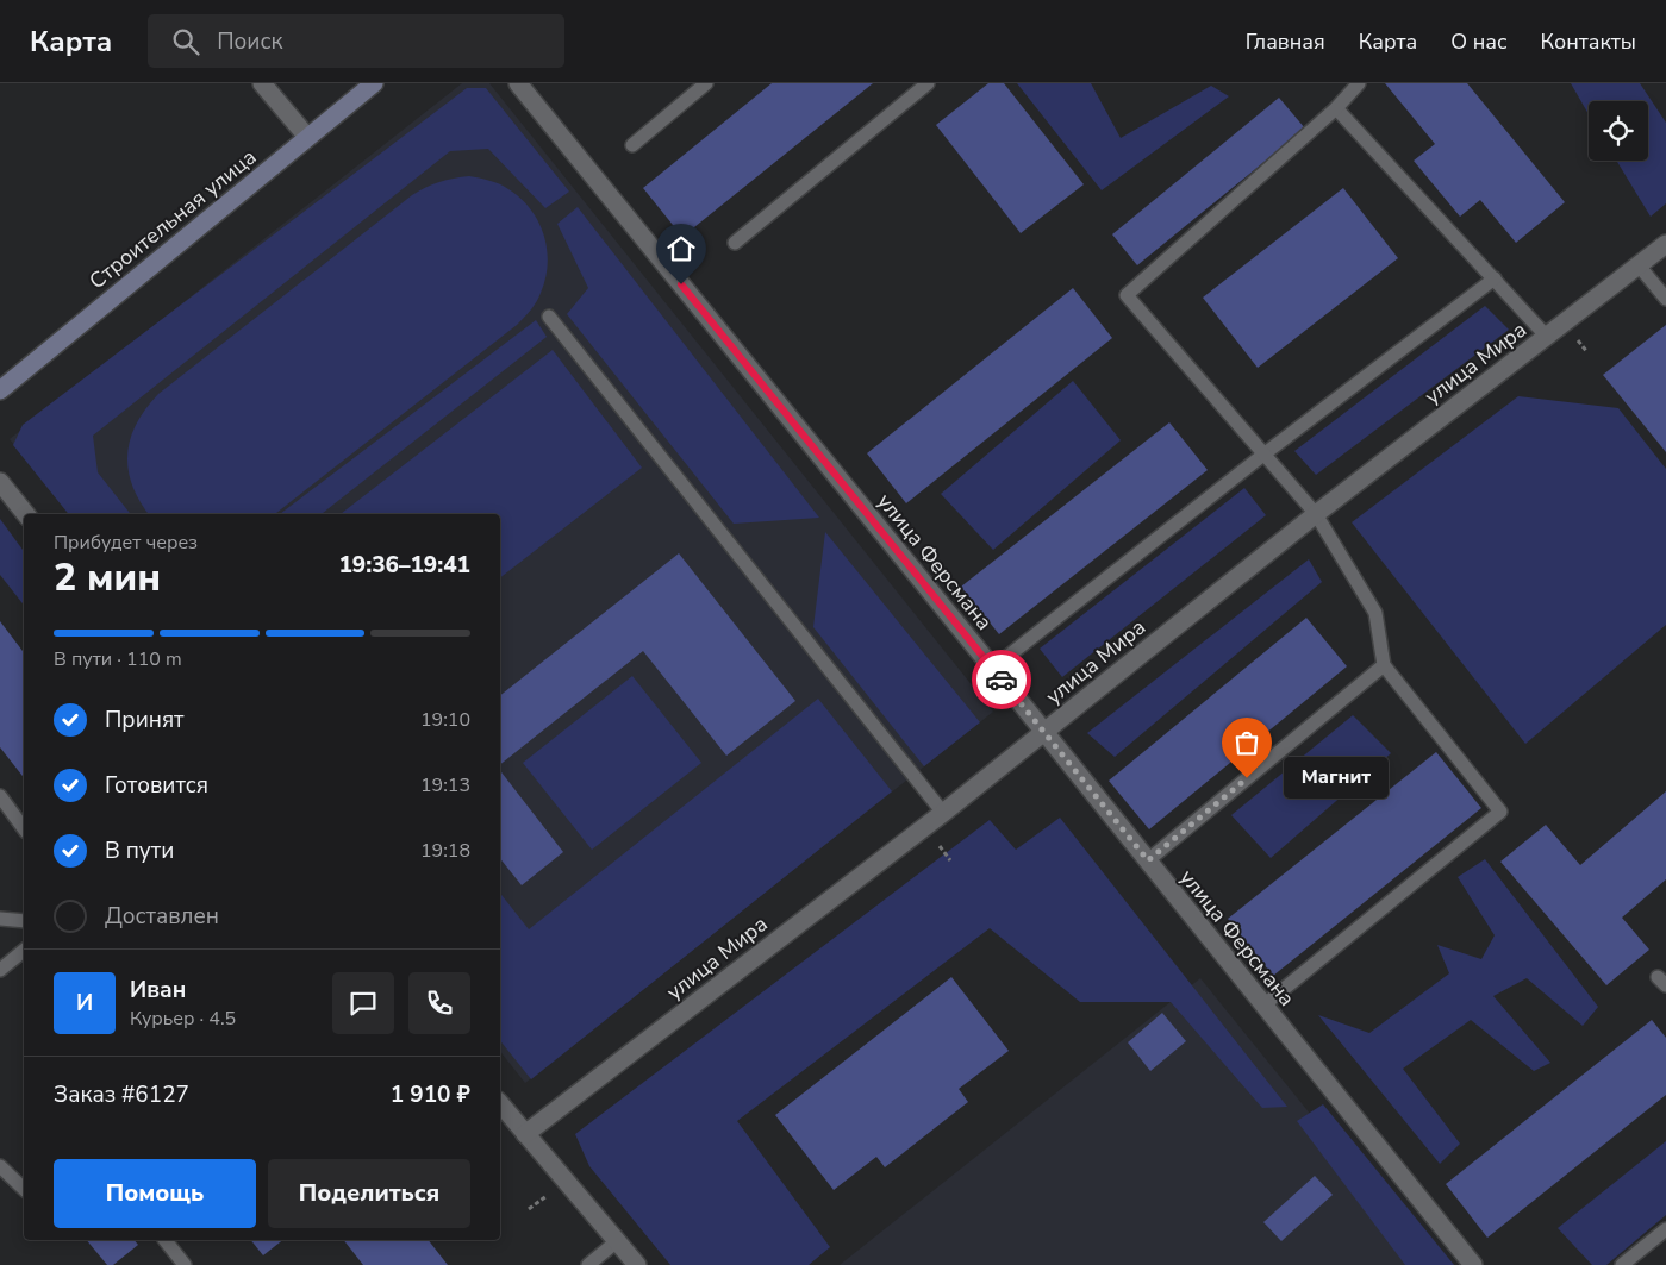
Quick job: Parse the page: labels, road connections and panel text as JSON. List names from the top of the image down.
{
  "streets": {
    "street": ["Строительная улица", "улица Мира", "улица Ферсмана"]
  },
  "crossings": [
    ["улица Мира", "улица Ферсмана"]
  ],
  "places": ["Магнит"],
  "page": {
    "header": "Карта",
    "search": "Поиск",
    "nav": [
      "Главная",
      "Карта",
      "О нас",
      "Контакты"
    ],
    "heading": ["2 мин", "Прибудет через", "19:36–19:41"],
    "panel": [
      "Иван",
      "Курьер · 4.5",
      "Заказ #6127",
      "1 910 ₽"
    ],
    "bar": "В пути · 110 m",
    "list": [
      ["Принят", "19:10"],
      ["Готовится", "19:13"],
      ["В пути", "19:18"],
      "Доставлен"
    ],
    "bubble": "Магнит",
    "round": "И",
    "buttons": ["Помощь", "Поделиться"]
  }
}
